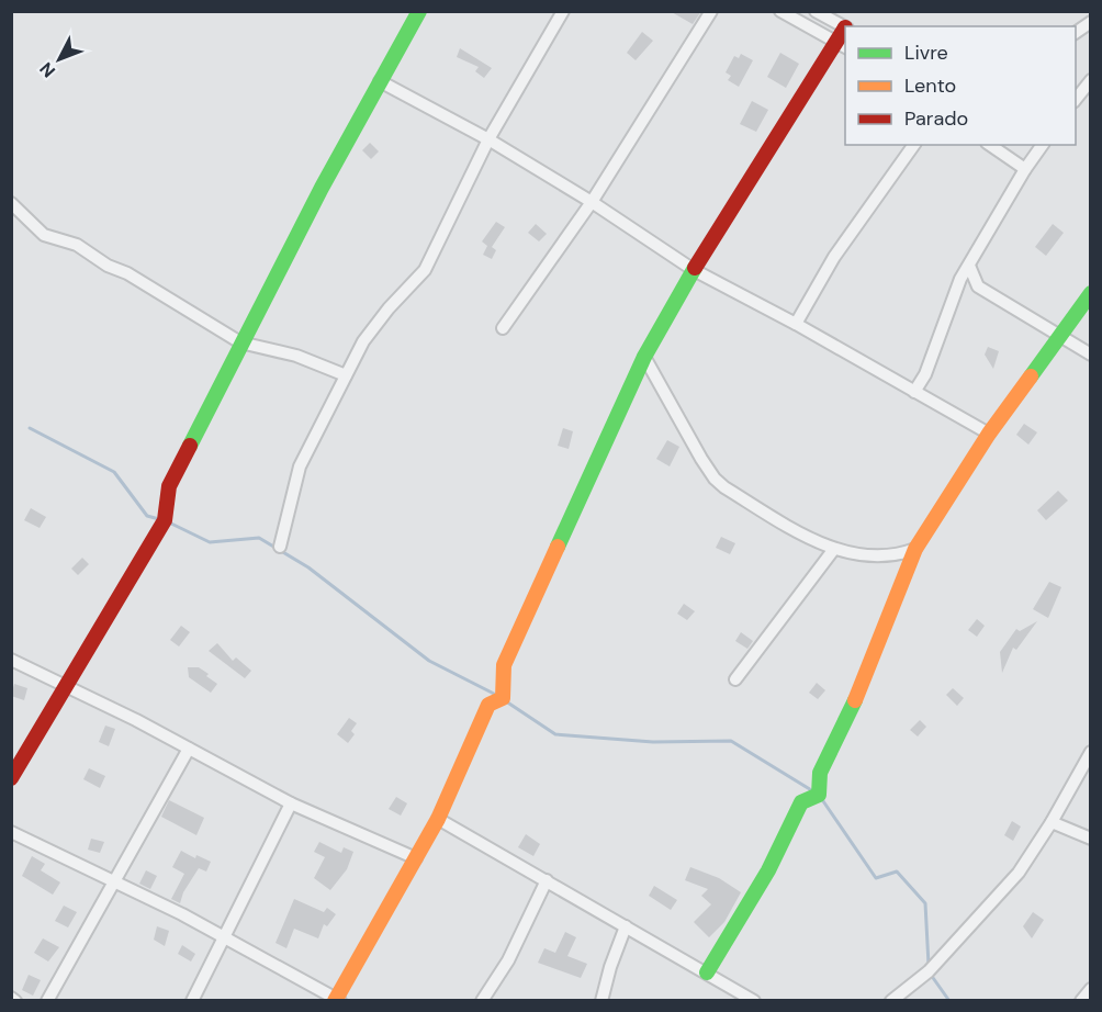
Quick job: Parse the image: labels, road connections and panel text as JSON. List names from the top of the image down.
{
  "legend": ["Livre", "Lento", "Parado"],
  "north": "bottom left"
}
